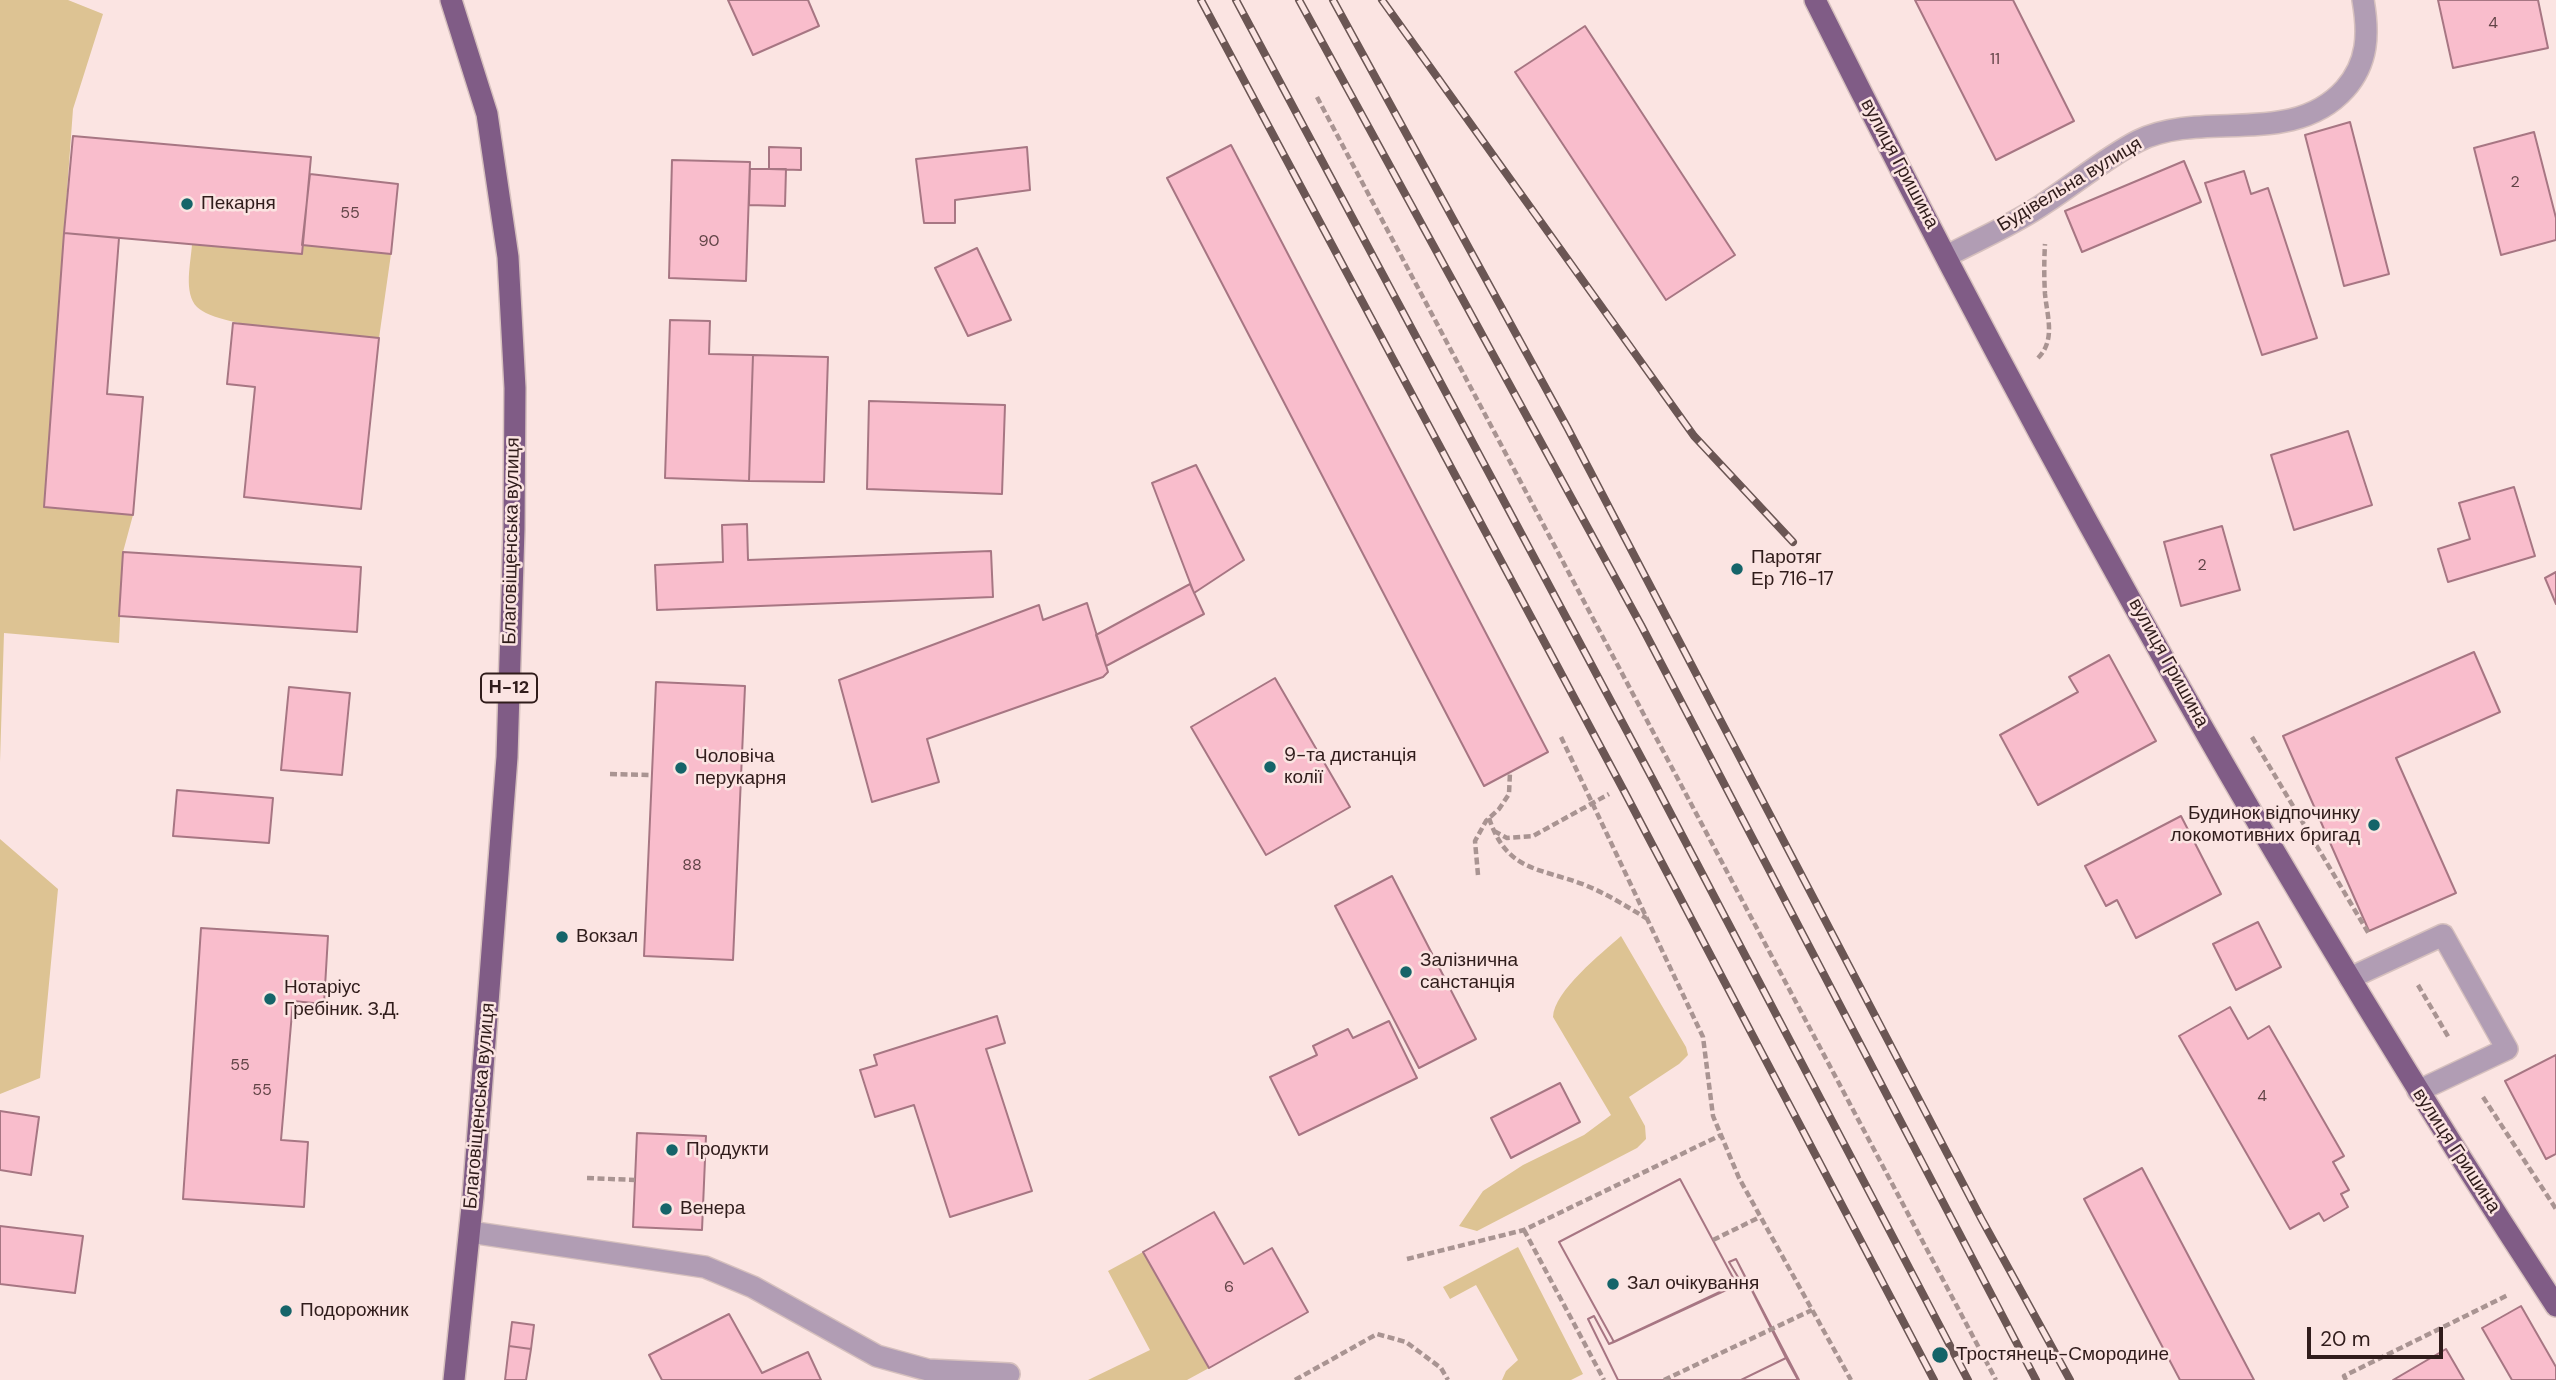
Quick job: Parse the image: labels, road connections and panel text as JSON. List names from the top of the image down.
{
  "streets": {
    "main road": ["вулиця Гришина", "Благовіщенська вулиця", "Н-12"],
    "street": ["Будівельна вулиця"]
  },
  "crossings": [
    ["вулиця Гришина", "Будівельна вулиця"]
  ],
  "places": [
    "Пекарня",
    "Паротяг Ер 716-17",
    "9-та дистанція колії",
    "Чоловіча перукарня",
    "Будинок відпочинку локомотивних бригад",
    "Вокзал",
    "Залізнична санстанція",
    "Нотаріус Гребіник. З.Д.",
    "Продукти",
    "Венера",
    "Зал очікування",
    "Подорожник",
    "Тростянець-Смородине"
  ],
  "house_numbers": [
    "4",
    "11",
    "2",
    "55",
    "90",
    "2",
    "88",
    "55",
    "55",
    "4",
    "6"
  ],
  "scale_bar": "20 m"
}
